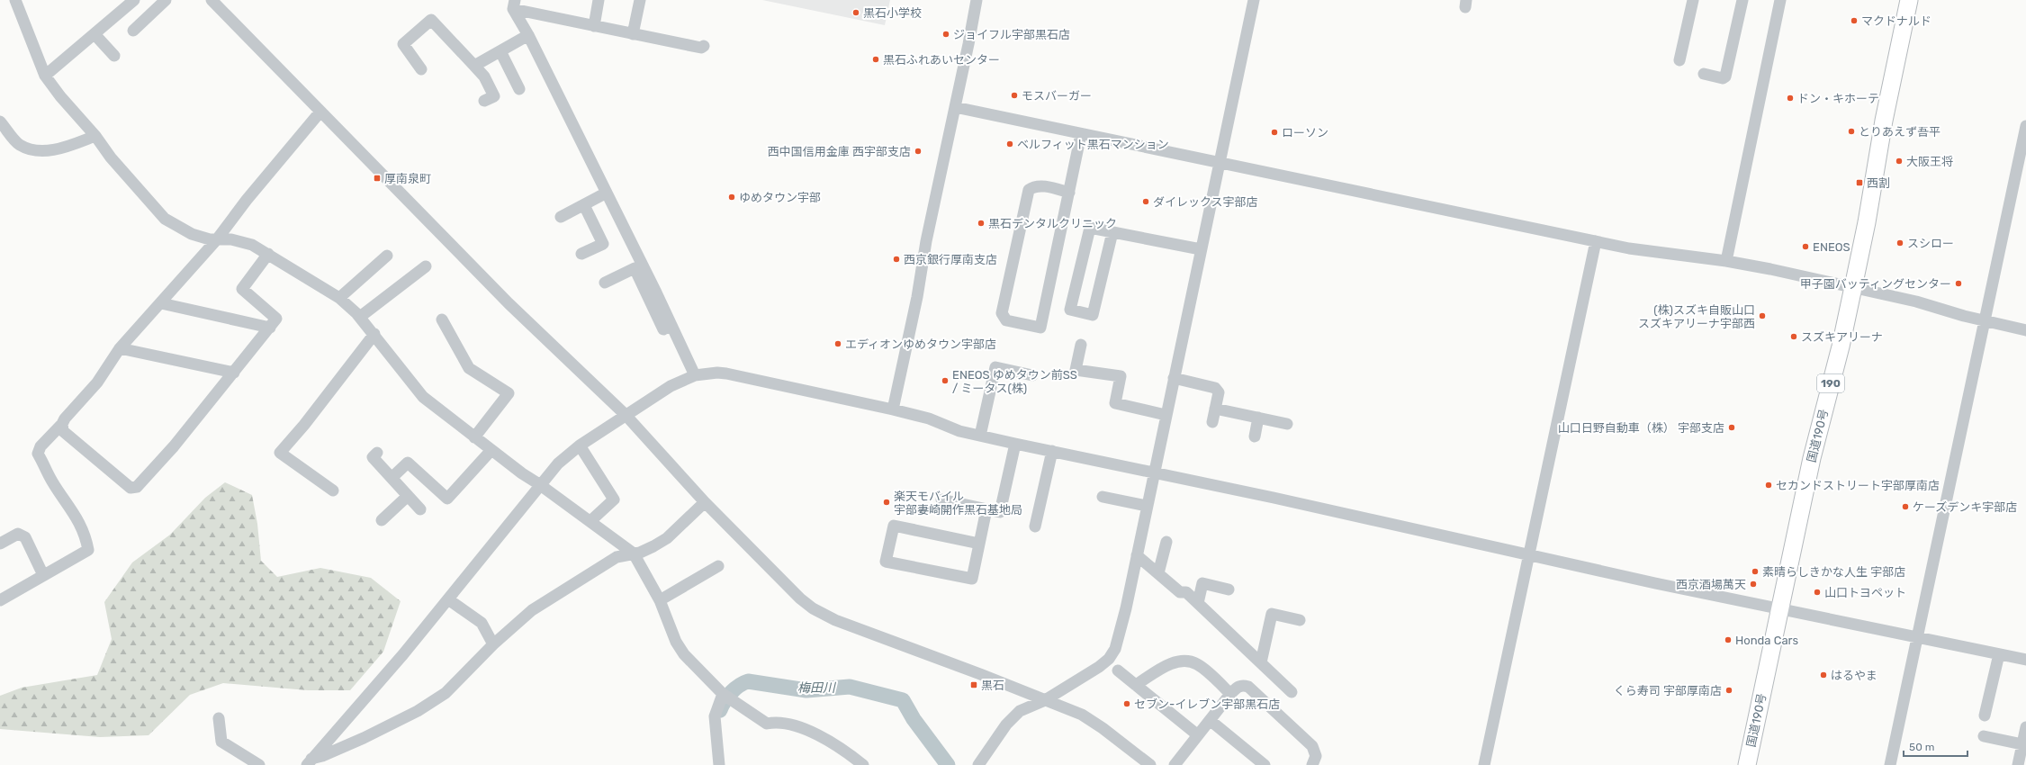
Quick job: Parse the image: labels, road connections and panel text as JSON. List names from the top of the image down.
{
  "streets": {
    "highway": ["190", "国道190号"]
  },
  "water": ["梅田川"],
  "places": {
    "other": [
      "黒石小学校",
      "マクドナルド",
      "ジョイフル宇部黒石店",
      "黒石ふれあいセンター",
      "モスバーガー",
      "ドン・キホーテ",
      "とりあえず吾平",
      "ローソン",
      "ベルフィット黒石マンション",
      "西中国信用金庫 西宇部支店",
      "大阪王将",
      "ゆめタウン宇部",
      "ダイレックス宇部店",
      "黒石デンタルクリニック",
      "スシロー",
      "ENEOS",
      "西京銀行厚南支店",
      "甲子園バッティングセンター",
      "(株)スズキ自販山口 スズキアリーナ宇部西",
      "スズキアリーナ",
      "エディオンゆめタウン宇部店",
      "ENEOS ゆめタウン前SS / ミータス(株)",
      "山口日野自動車（株） 宇部支店",
      "セカンドストリート宇部厚南店",
      "楽天モバイル 宇部妻崎開作黒石基地局",
      "ケーズデンキ宇部店",
      "素晴らしきかな人生 宇部店",
      "西京酒場萬天",
      "山口トヨペット",
      "Honda Cars",
      "はるやま",
      "くら寿司 宇部厚南店",
      "セブン-イレブン宇部黒石店"
    ],
    "transit": ["厚南泉町", "西割", "黒石"]
  },
  "scale_bar": "50 m"
}
